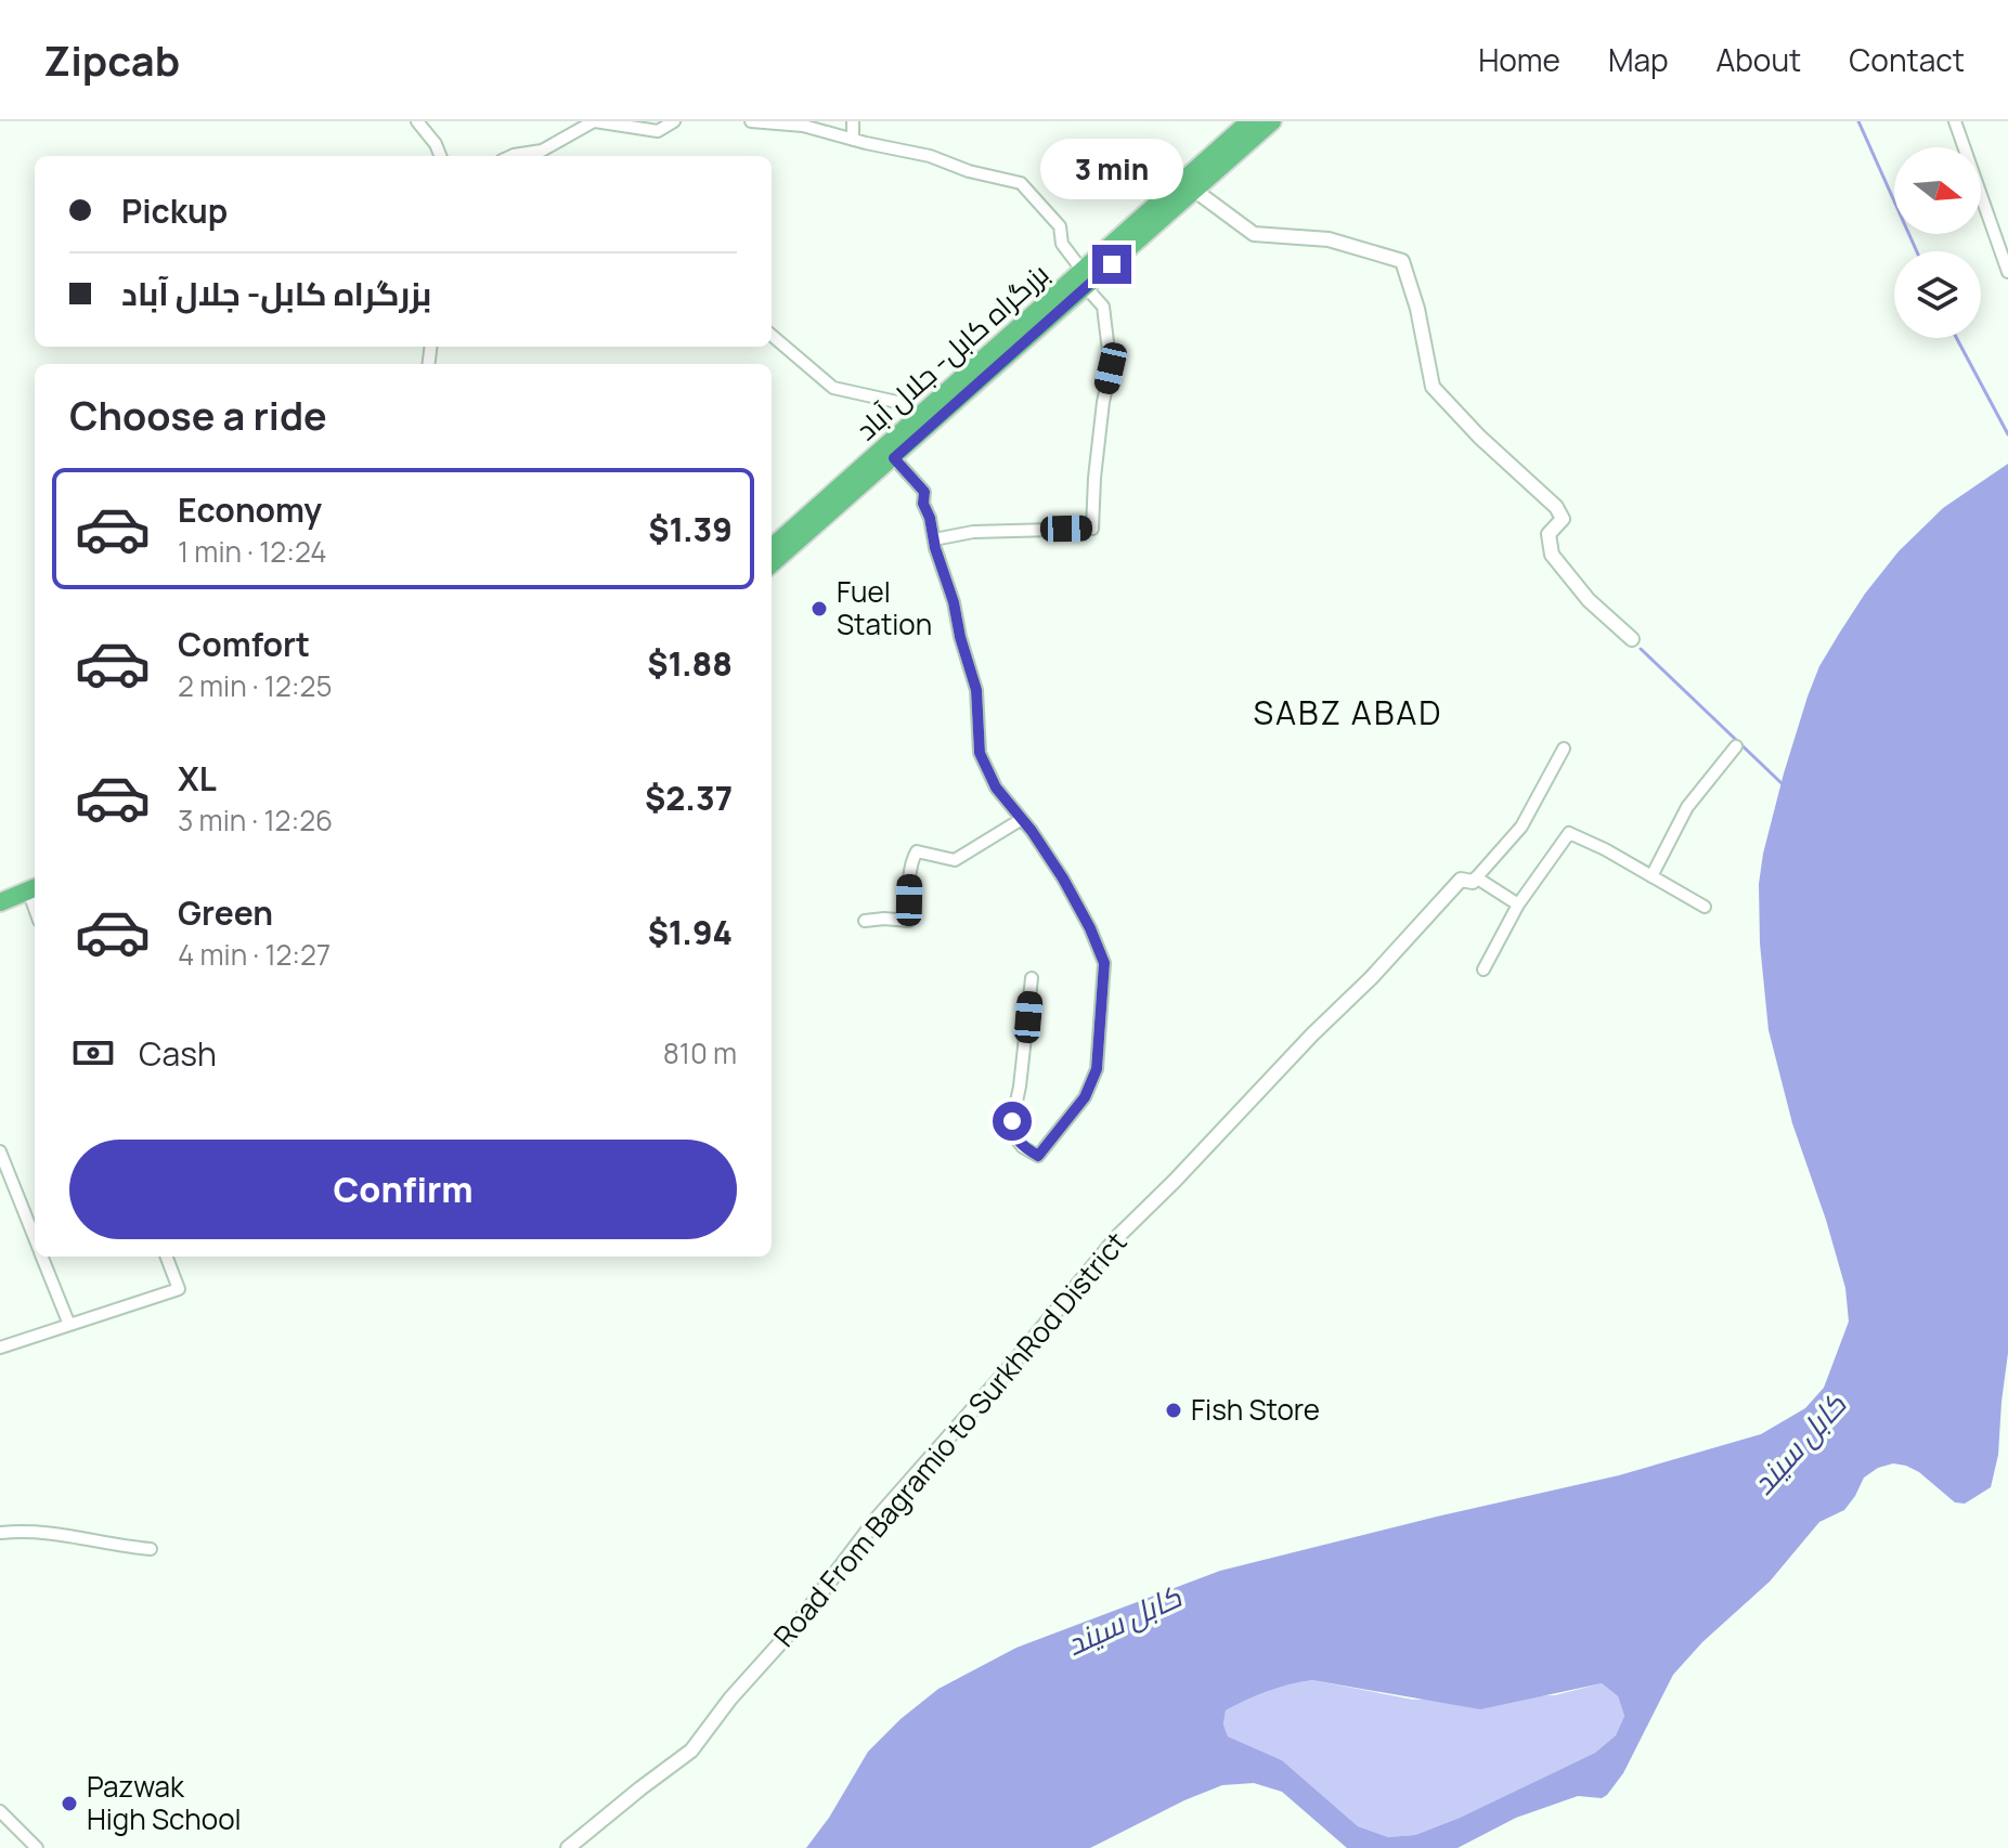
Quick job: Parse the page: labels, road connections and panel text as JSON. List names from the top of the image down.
{
  "streets": {
    "highway": ["بزرگراه کابل- جلال آباد"],
    "street": ["Road From Bagramio to SurkhRod District"]
  },
  "districts": ["SABZ ABAD"],
  "water": ["کابل سيند"],
  "places": ["Fuel Station", "Fish Store", "Pazwak High School"],
  "north": "right",
  "page": {
    "header": "Zipcab",
    "nav": [
      "Home",
      "Map",
      "About",
      "Contact"
    ],
    "bubble": "3 min",
    "banner": ["Pickup", "بزرگراه کابل- جلال آباد"],
    "heading": "Choose a ride",
    "list": [
      {
        "name": "Economy",
        "note": "1 min · 12:24",
        "value": "$1.39"
      },
      {
        "name": "Comfort",
        "note": "2 min · 12:25",
        "value": "$1.88"
      },
      {
        "name": "XL",
        "note": "3 min · 12:26",
        "value": "$2.37"
      },
      {
        "name": "Green",
        "note": "4 min · 12:27",
        "value": "$1.94"
      }
    ],
    "pay": ["Cash", "810 m"],
    "buttons": "Confirm"
  }
}
